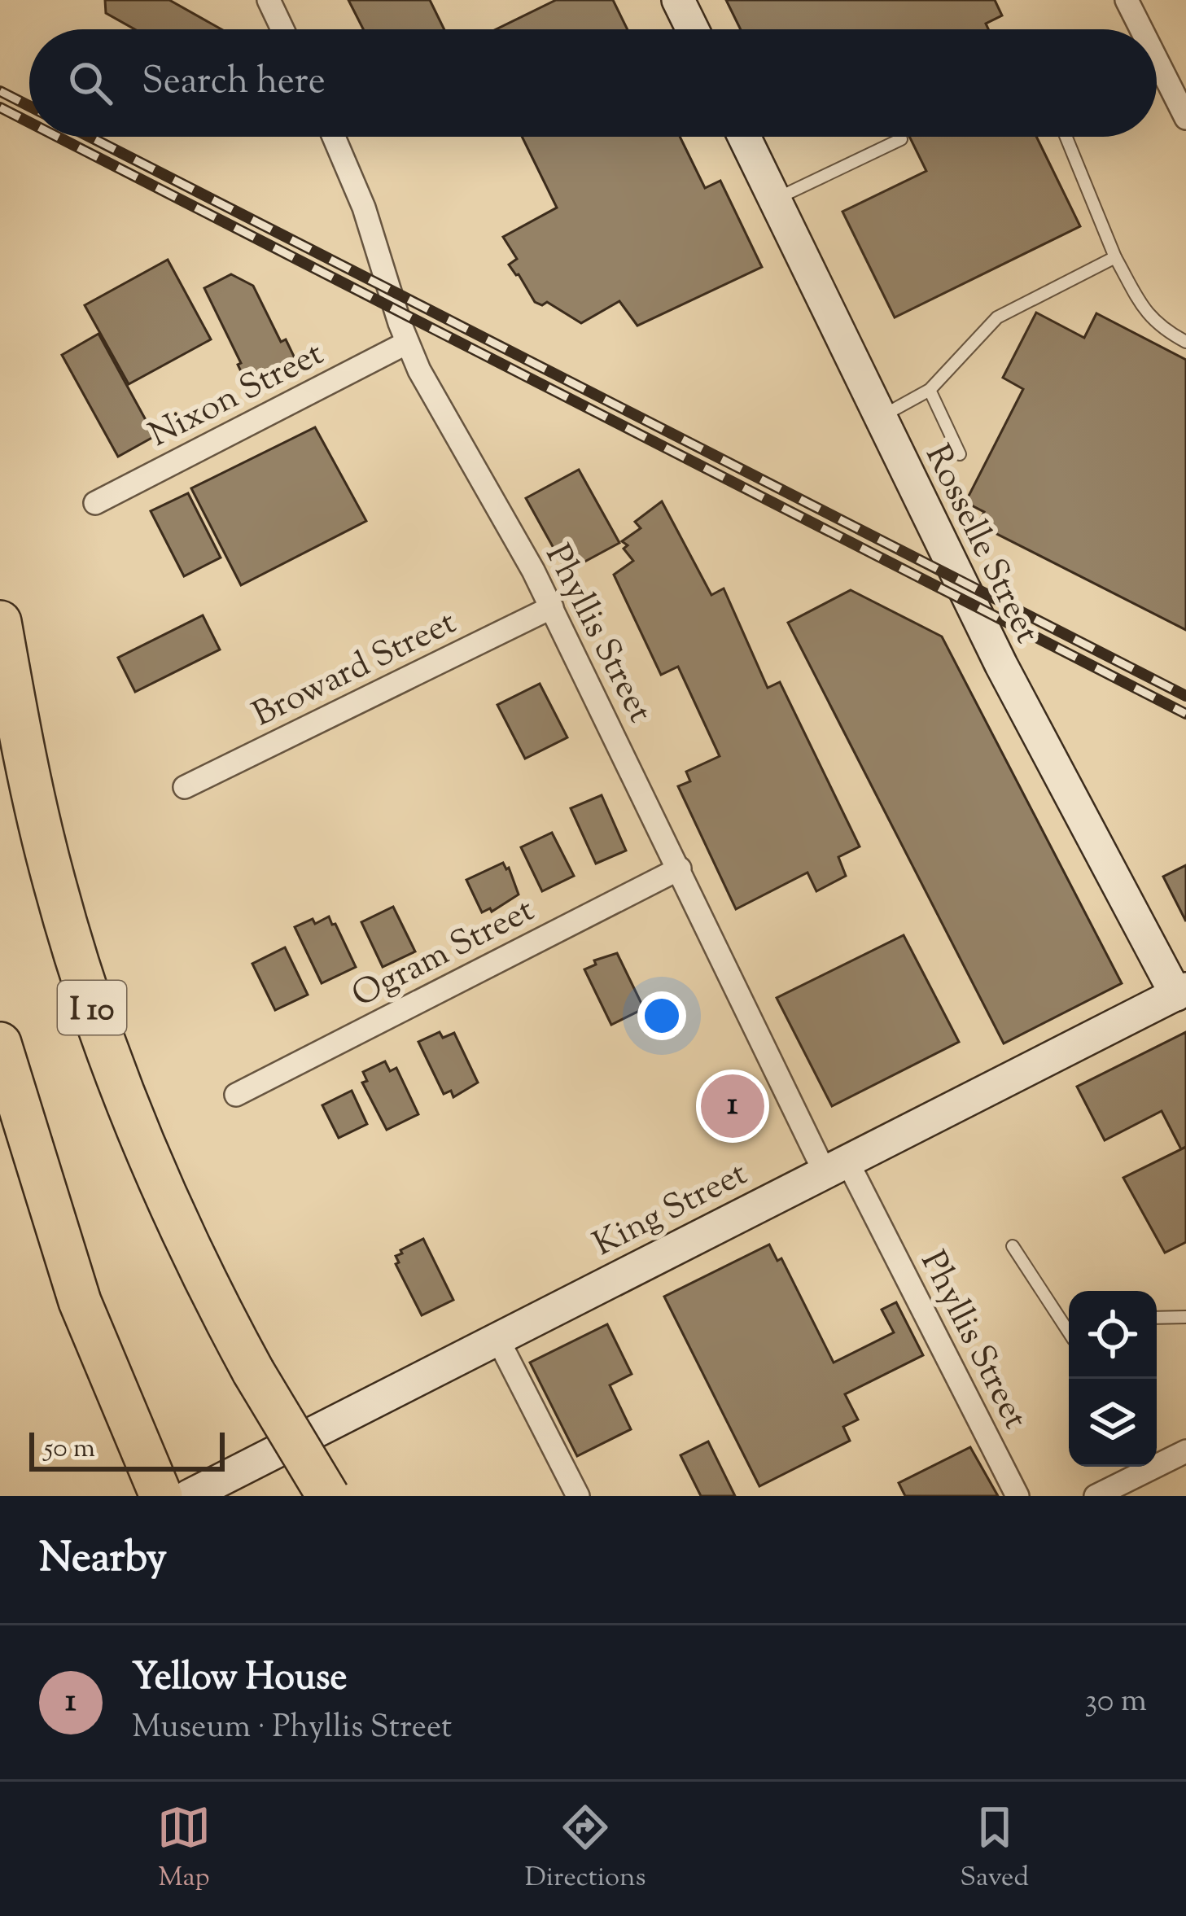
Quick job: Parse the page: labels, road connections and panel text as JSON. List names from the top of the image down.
{
  "streets": {
    "highway": ["I 10"],
    "main road": ["Rosselle Street", "King Street"],
    "street": [
      "Nixon Street",
      "Phyllis Street",
      "Broward Street",
      "Ogram Street"
    ]
  },
  "crossings": [
    ["Nixon Street", "Phyllis Street"],
    ["Rosselle Street", "King Street"],
    ["Phyllis Street", "Broward Street"],
    ["Phyllis Street", "Ogram Street"],
    ["Phyllis Street", "King Street"]
  ],
  "scale_bar": "50 m",
  "page": {
    "search": "Search here",
    "pins": "1",
    "scale": "50 m",
    "heading": "Nearby",
    "list": [
      {
        "mark": "1",
        "name": "Yellow House",
        "note": "Museum · Phyllis Street",
        "value": "30 m"
      }
    ],
    "nav": ["Map", "Directions", "Saved"]
  }
}
